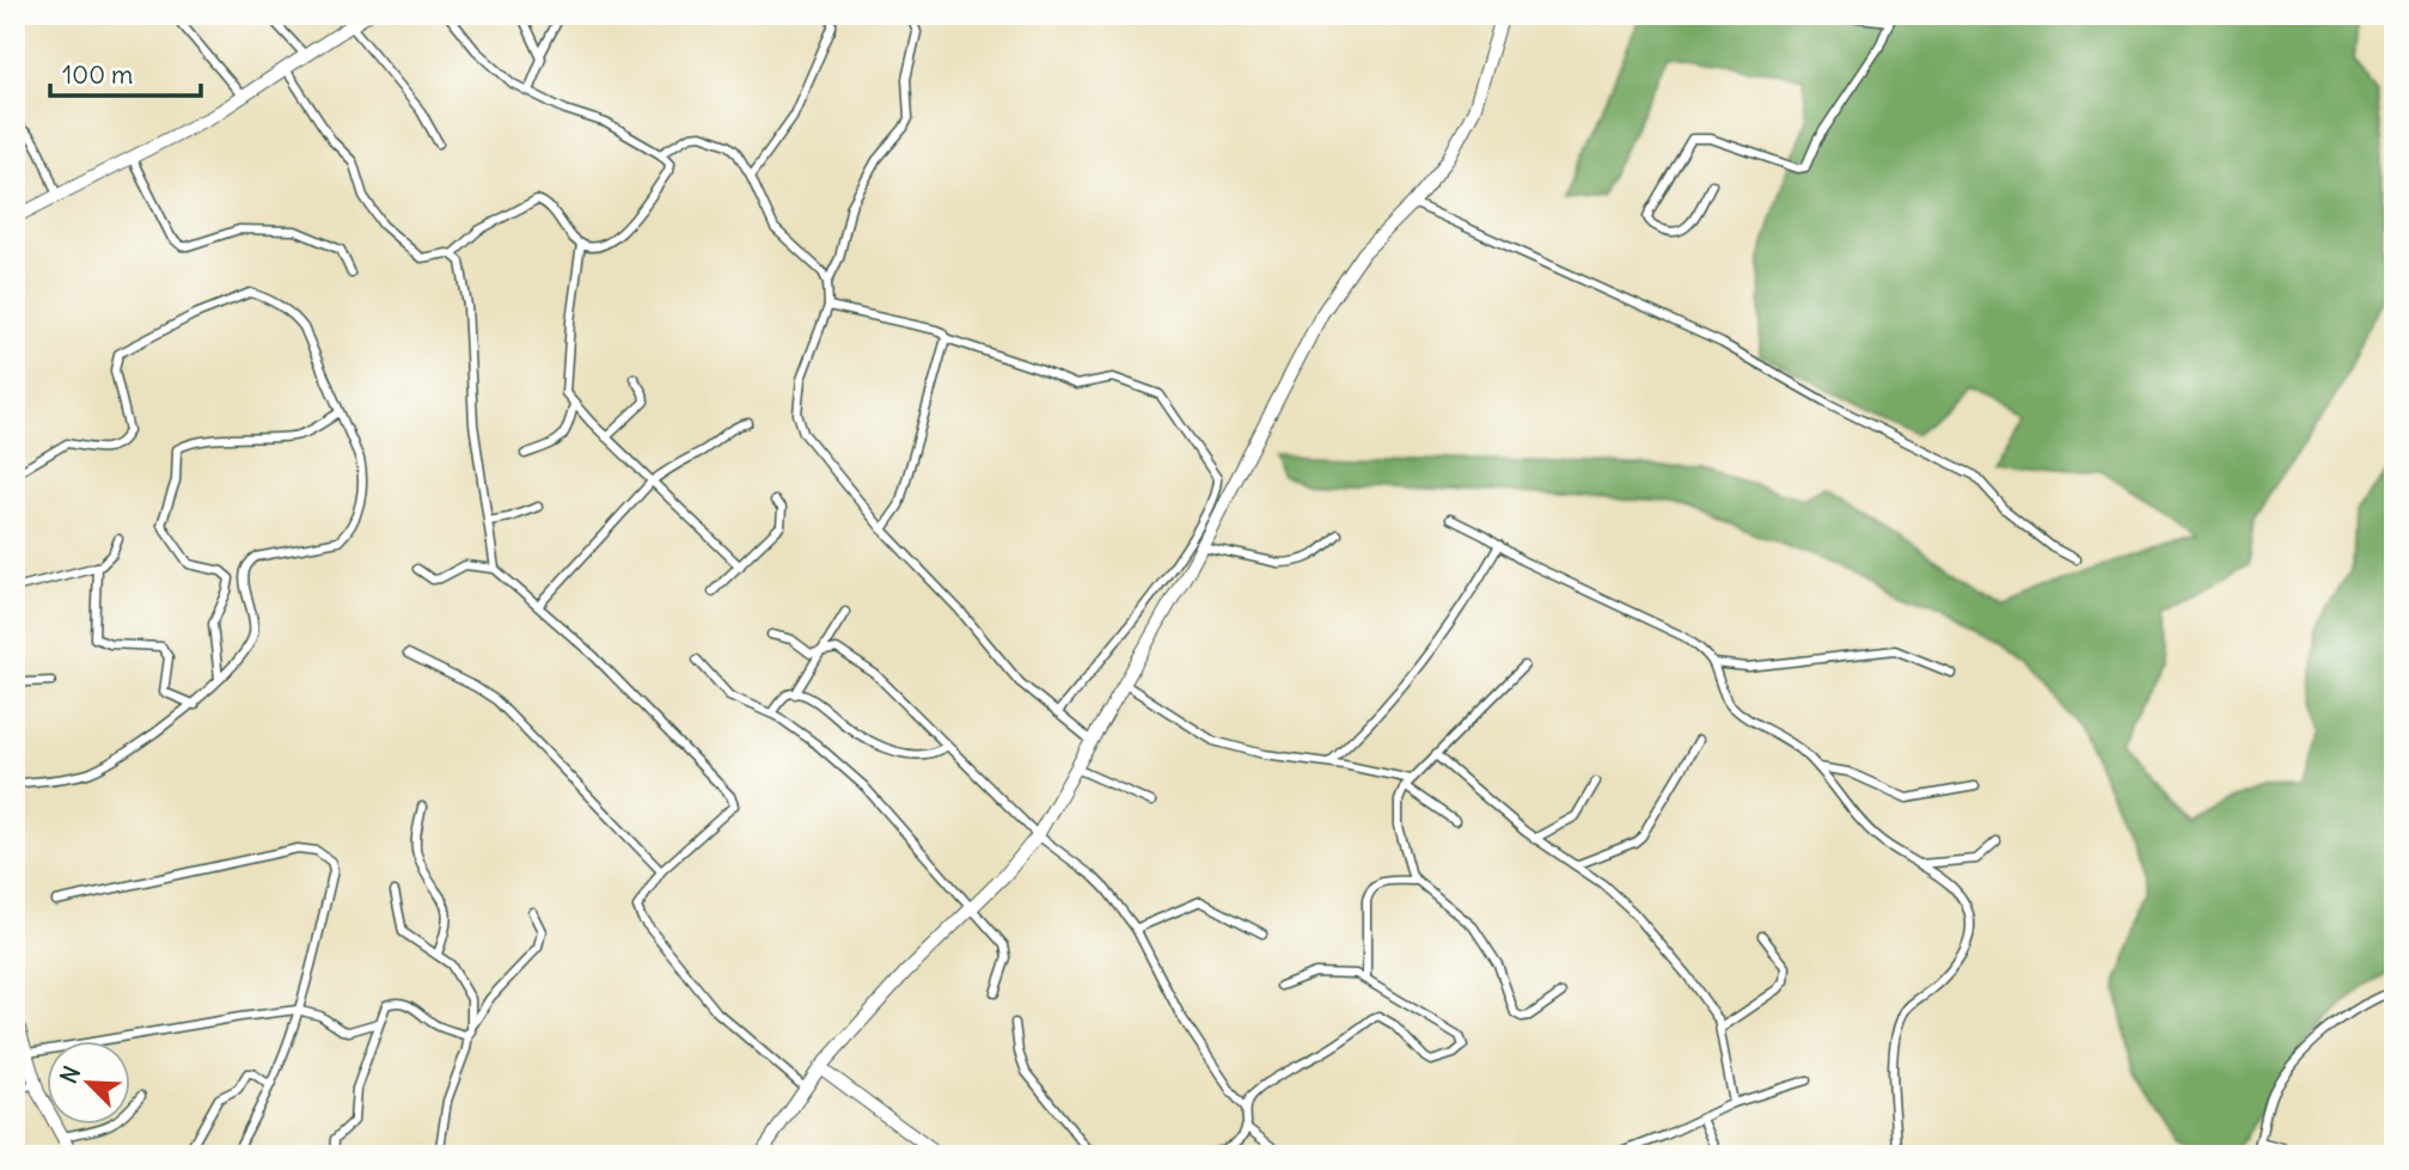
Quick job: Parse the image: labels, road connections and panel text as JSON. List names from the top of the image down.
{
  "scale_bar": "100 m",
  "north": "top left"
}
